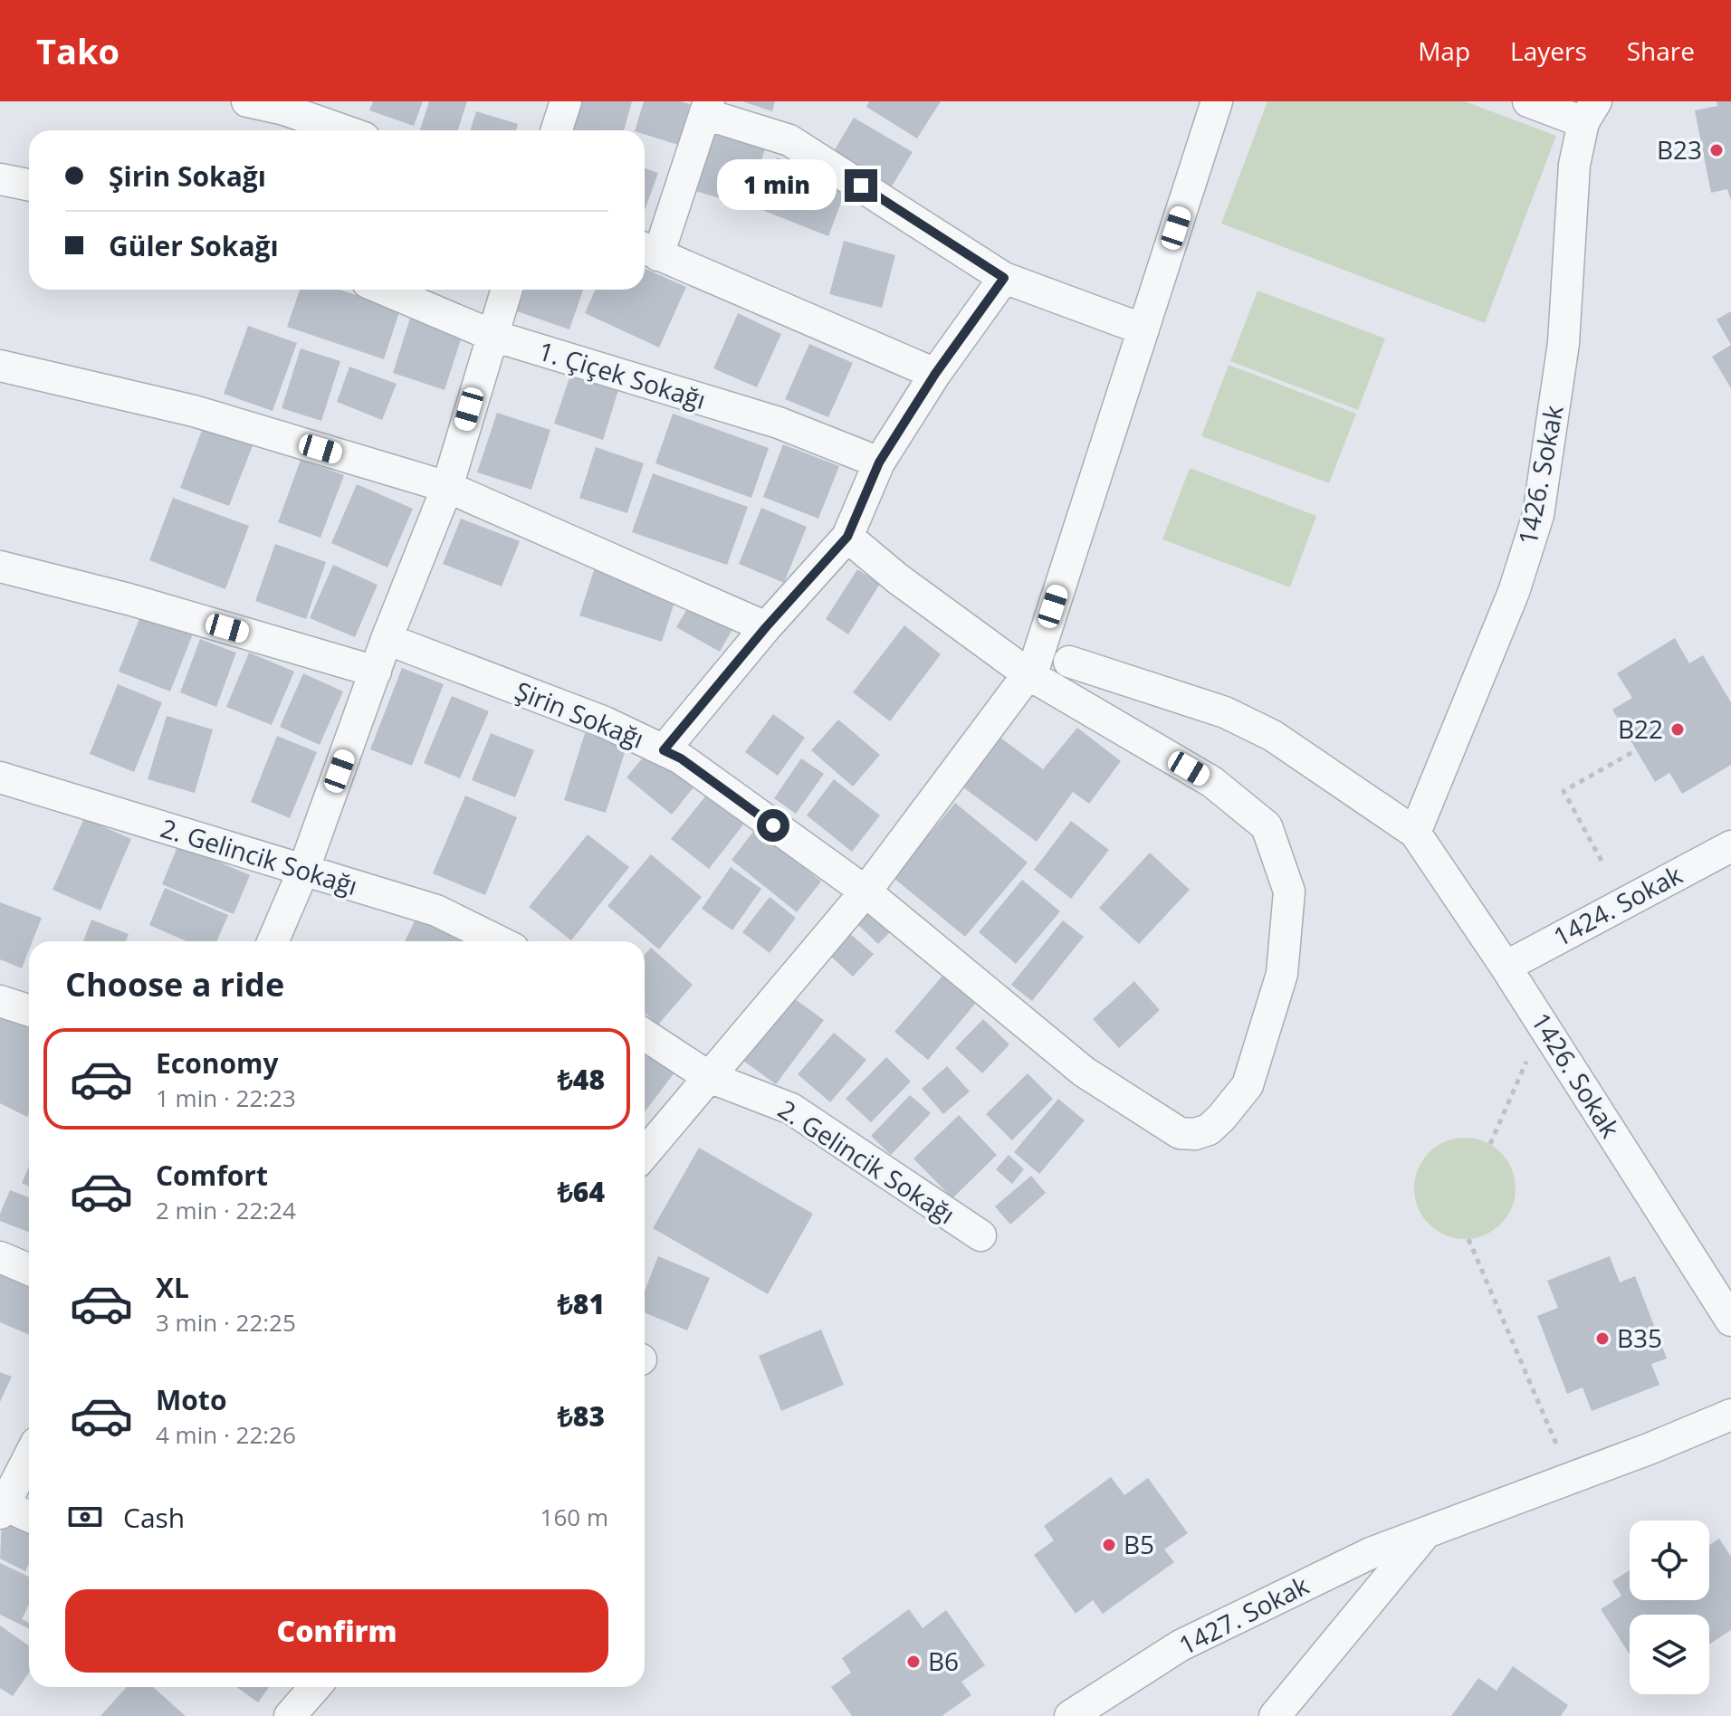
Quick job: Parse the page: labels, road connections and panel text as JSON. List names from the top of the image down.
{
  "streets": {
    "street": [
      "1. Çiçek Sokağı",
      "1426. Sokak",
      "Şirin Sokağı",
      "2. Gelincik Sokağı",
      "1424. Sokak",
      "1427. Sokak"
    ]
  },
  "crossings": [
    ["1426. Sokak", "1424. Sokak"]
  ],
  "places": [
    "B23",
    "B22",
    "B35",
    "B5",
    "B6"
  ],
  "page": {
    "header": "Tako",
    "nav": ["Map", "Layers", "Share"],
    "banner": ["Şirin Sokağı", "Güler Sokağı"],
    "bubble": "1 min",
    "heading": "Choose a ride",
    "list": [
      {
        "name": "Economy",
        "note": "1 min · 22:23",
        "value": "₺48"
      },
      {
        "name": "Comfort",
        "note": "2 min · 22:24",
        "value": "₺64"
      },
      {
        "name": "XL",
        "note": "3 min · 22:25",
        "value": "₺81"
      },
      {
        "name": "Moto",
        "note": "4 min · 22:26",
        "value": "₺83"
      }
    ],
    "pay": ["Cash", "160 m"],
    "buttons": "Confirm"
  }
}
